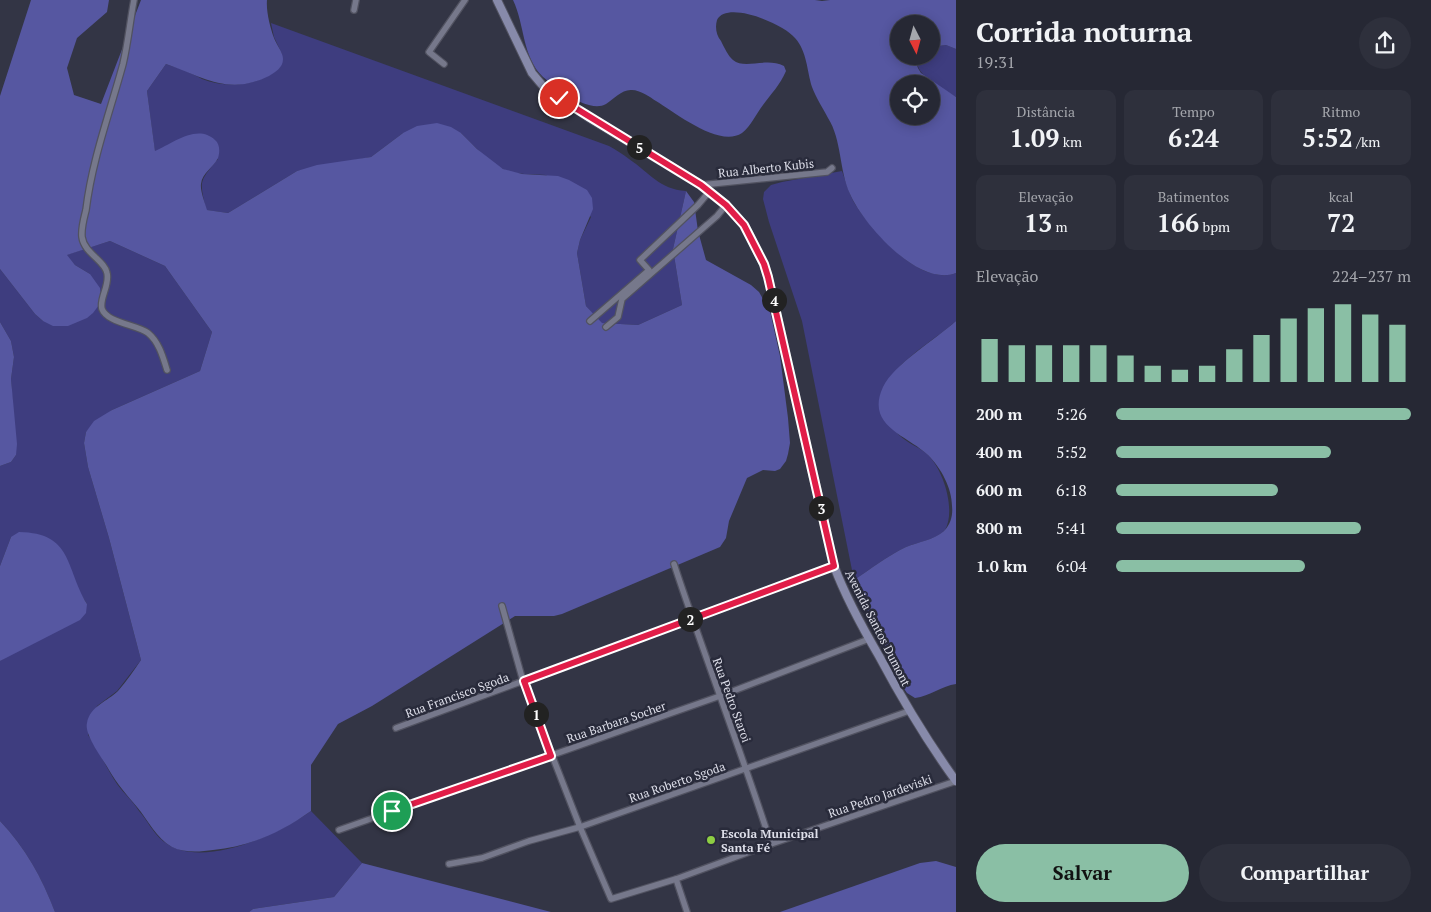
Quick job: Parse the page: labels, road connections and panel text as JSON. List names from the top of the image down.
{
  "streets": {
    "street": [
      "Rua Alberto Kubis",
      "Avenida Santos Dumont",
      "Rua Francisco Sgoda",
      "Rua Pedro Staroi",
      "Rua Barbara Socher",
      "Rua Roberto Sgoda",
      "Rua Pedro Jardeviski"
    ]
  },
  "crossings": [
    ["Rua Alberto Kubis", "Avenida Santos Dumont"],
    ["Avenida Santos Dumont", "Rua Francisco Sgoda"],
    ["Avenida Santos Dumont", "Rua Barbara Socher"],
    ["Avenida Santos Dumont", "Rua Roberto Sgoda"],
    ["Avenida Santos Dumont", "Rua Pedro Jardeviski"],
    ["Rua Francisco Sgoda", "Rua Pedro Staroi"],
    ["Rua Pedro Staroi", "Rua Barbara Socher"],
    ["Rua Pedro Staroi", "Rua Roberto Sgoda"],
    ["Rua Pedro Staroi", "Rua Pedro Jardeviski"],
    ["Rua Roberto Sgoda", "Rua Pedro Jardeviski"]
  ],
  "places": ["Escola Municipal Santa Fé"],
  "north": "bottom",
  "page": {
    "heading": ["Corrida noturna", "19:31"],
    "stats": [
      ["Distância", "1.09 km"],
      ["Tempo", "6:24"],
      ["Ritmo", "5:52 /km"],
      ["Elevação", "13 m"],
      ["Batimentos", "166 bpm"],
      ["kcal", "72"]
    ],
    "pins": [
      "5",
      "4",
      "3",
      "2",
      "1"
    ],
    "chart": ["Elevação", "224–237 m"],
    "list": [
      {
        "name": "200 m",
        "note": "5:26"
      },
      {
        "name": "400 m",
        "note": "5:52"
      },
      {
        "name": "600 m",
        "note": "6:18"
      },
      {
        "name": "800 m",
        "note": "5:41"
      },
      {
        "name": "1.0 km",
        "note": "6:04"
      }
    ],
    "buttons": ["Salvar", "Compartilhar"]
  }
}
